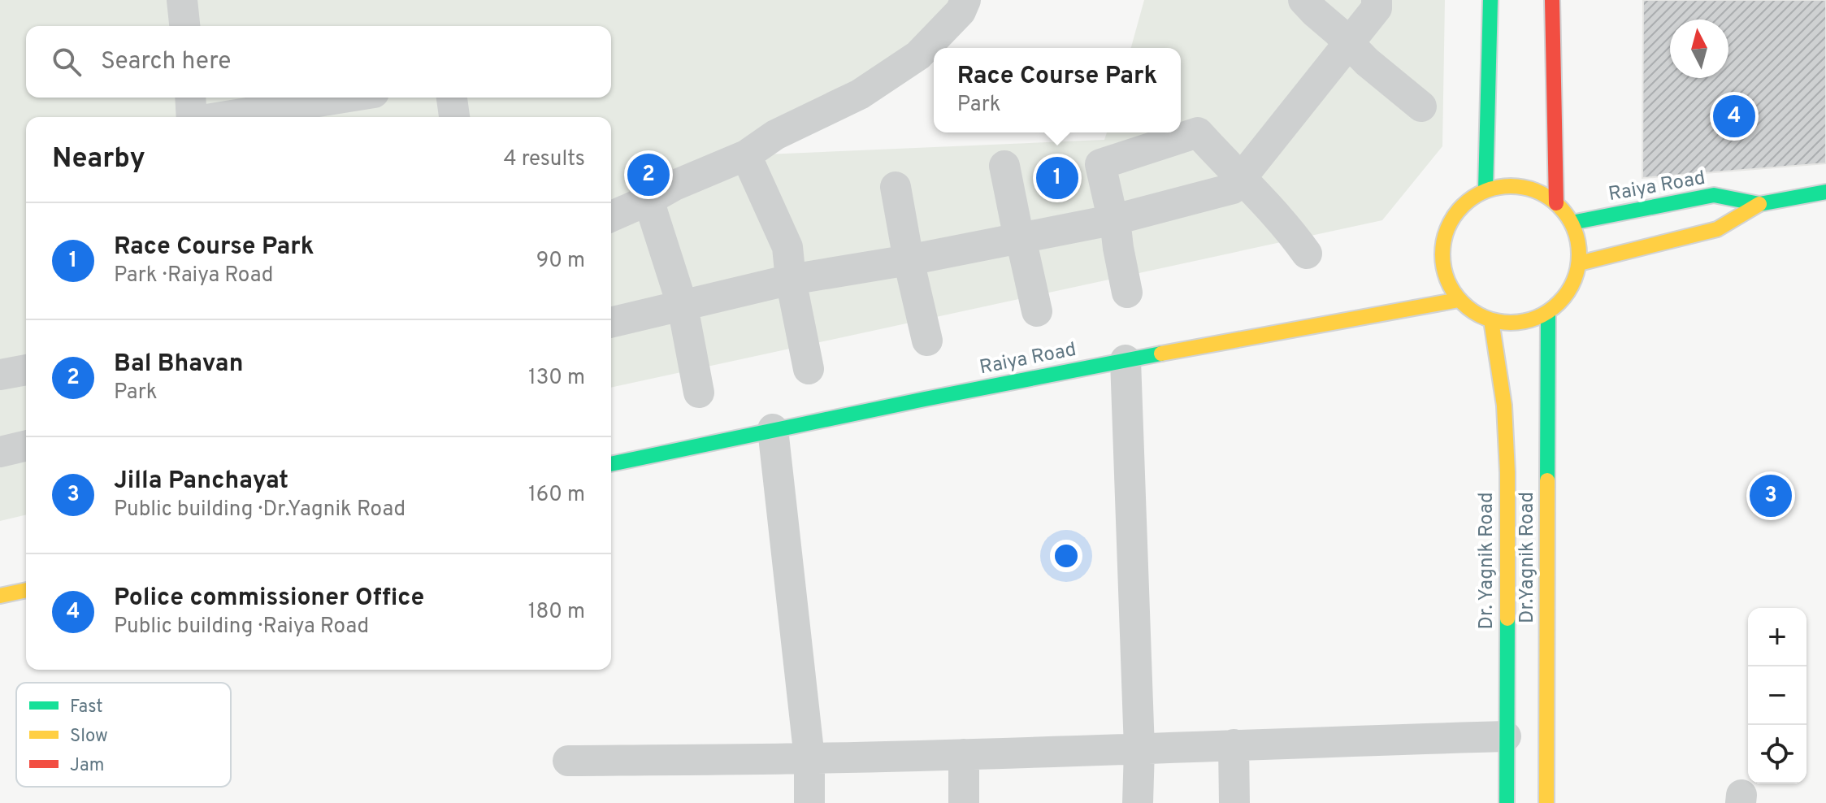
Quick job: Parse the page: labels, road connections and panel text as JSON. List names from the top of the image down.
{
  "streets": {
    "main road": ["Raiya Road", "Dr.Yagnik Road", "Dr. Yagnik Road"]
  },
  "crossings": [
    ["Raiya Road", "Dr.Yagnik Road"],
    ["Raiya Road", "Dr. Yagnik Road"],
    ["Dr.Yagnik Road", "Dr. Yagnik Road"]
  ],
  "legend": ["Fast", "Slow", "Jam"],
  "north": "top",
  "page": {
    "search": "Search here",
    "popup": ["Race Course Park", "Park"],
    "pins": [
      "4",
      "2",
      "1",
      "3"
    ],
    "heading": ["Nearby", "4 results"],
    "list": [
      {
        "mark": "1",
        "name": "Race Course Park",
        "note": "Park · Raiya Road",
        "value": "90 m"
      },
      {
        "mark": "2",
        "name": "Bal Bhavan",
        "note": "Park",
        "value": "130 m"
      },
      {
        "mark": "3",
        "name": "Jilla Panchayat",
        "note": "Public building · Dr.Yagnik Road",
        "value": "160 m"
      },
      {
        "mark": "4",
        "name": "Police commissioner Office",
        "note": "Public building · Raiya Road",
        "value": "180 m"
      }
    ],
    "map_buttons": ["+", "−"]
  }
}
